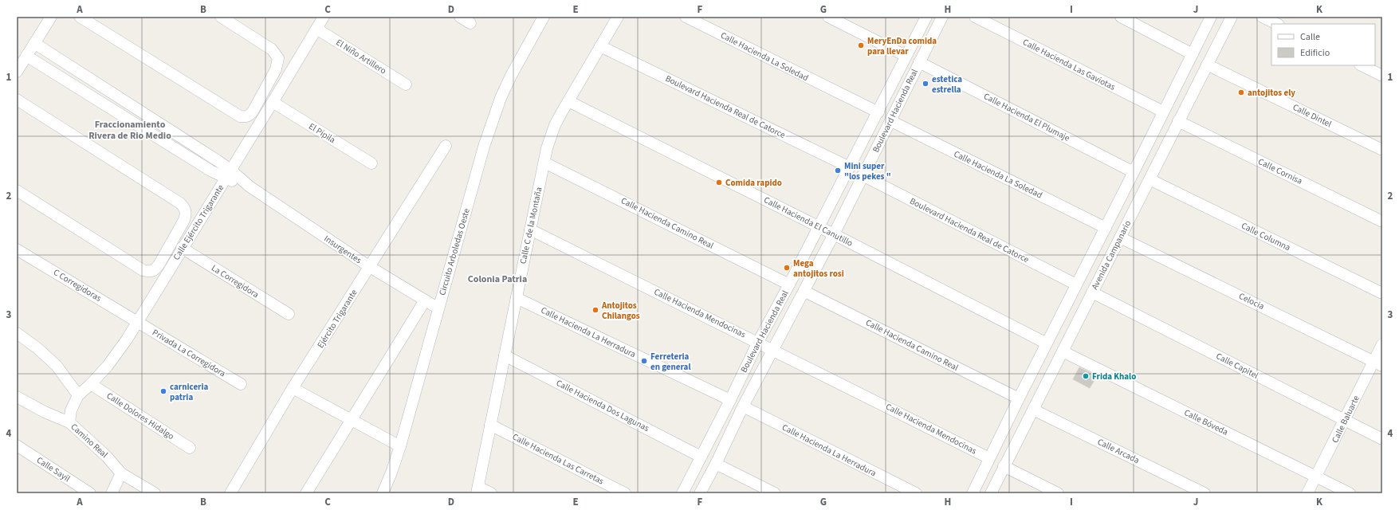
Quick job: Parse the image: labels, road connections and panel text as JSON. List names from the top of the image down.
{
  "streets": {
    "street": [
      "El Niño Artillero",
      "Calle Hacienda La Soledad",
      "Calle Hacienda Las Gaviotas",
      "Boulevard Hacienda Real de Catorce",
      "Boulevard Hacienda Real",
      "Calle Dintel",
      "Calle Hacienda El Plumaje",
      "El Pípila",
      "Calle Cornisa",
      "Calle Hacienda El Canutillo",
      "Calle Ejército Trigarante",
      "Calle Hacienda Camino Real",
      "Calle C de la Montaña",
      "Calle Columna",
      "Insurgentes",
      "Circuito Arboledas Oeste",
      "Avenida Campanario",
      "La Corregidora",
      "C Corregidoras",
      "Celocia",
      "Calle Hacienda Mendocinas",
      "Ejército Trigarante",
      "Calle Hacienda La Herradura",
      "Privada La Corregidora",
      "Calle Capitel",
      "Calle Hacienda Dos Lagunas",
      "Calle Dolores Hidalgo",
      "Calle Baluarte",
      "Calle Bóveda",
      "Camino Real",
      "Calle Arcada",
      "Calle Hacienda Las Carretas",
      "Calle Sayil"
    ]
  },
  "crossings": [
    ["El Niño Artillero", "Calle Ejército Trigarante"],
    ["Calle Hacienda La Soledad", "Boulevard Hacienda Real"],
    ["Calle Hacienda La Soledad", "Avenida Campanario"],
    ["Calle Hacienda Las Gaviotas", "Avenida Campanario"],
    ["Boulevard Hacienda Real de Catorce", "Boulevard Hacienda Real"],
    ["Boulevard Hacienda Real de Catorce", "Calle C de la Montaña"],
    ["Boulevard Hacienda Real de Catorce", "Avenida Campanario"],
    ["Boulevard Hacienda Real", "Calle Hacienda El Plumaje"],
    ["Boulevard Hacienda Real", "Calle Hacienda El Canutillo"],
    ["Boulevard Hacienda Real", "Calle Hacienda Camino Real"],
    ["Boulevard Hacienda Real", "Calle Hacienda Mendocinas"],
    ["Boulevard Hacienda Real", "Calle Hacienda La Herradura"],
    ["Boulevard Hacienda Real", "Calle Hacienda Dos Lagunas"],
    ["Calle Dintel", "Avenida Campanario"],
    ["Calle Hacienda El Plumaje", "Avenida Campanario"],
    ["El Pípila", "Calle Ejército Trigarante"],
    ["Calle Cornisa", "Avenida Campanario"],
    ["Calle Hacienda El Canutillo", "Calle C de la Montaña"],
    ["Calle Hacienda El Canutillo", "Avenida Campanario"],
    ["Calle Ejército Trigarante", "Insurgentes"],
    ["Calle Ejército Trigarante", "La Corregidora"],
    ["Calle Ejército Trigarante", "C Corregidoras"],
    ["Calle Ejército Trigarante", "Privada La Corregidora"],
    ["Calle Ejército Trigarante", "Calle Dolores Hidalgo"],
    ["Calle Ejército Trigarante", "Camino Real"],
    ["Calle Hacienda Camino Real", "Calle C de la Montaña"],
    ["Calle Hacienda Camino Real", "Avenida Campanario"],
    ["Calle C de la Montaña", "Calle Hacienda Mendocinas"],
    ["Calle C de la Montaña", "Calle Hacienda La Herradura"],
    ["Calle C de la Montaña", "Calle Hacienda Dos Lagunas"],
    ["Calle C de la Montaña", "Calle Hacienda Las Carretas"],
    ["Calle Columna", "Avenida Campanario"],
    ["Insurgentes", "Circuito Arboledas Oeste"],
    ["Insurgentes", "Ejército Trigarante"],
    ["Avenida Campanario", "Celocia"],
    ["Avenida Campanario", "Calle Hacienda Mendocinas"],
    ["Avenida Campanario", "Calle Capitel"],
    ["Avenida Campanario", "Calle Bóveda"],
    ["Avenida Campanario", "Calle Arcada"],
    ["C Corregidoras", "Privada La Corregidora"],
    ["Celocia", "Calle Baluarte"],
    ["Calle Capitel", "Calle Baluarte"],
    ["Calle Baluarte", "Calle Bóveda"]
  ],
  "districts": ["Fraccionamiento Rivera de Rio Medio", "Colonia Patria"],
  "places": [
    "MeryEnDa comida para llevar",
    "estetica estrella",
    "antojitos ely",
    "Mini super \"los pekes \"",
    "Comida rapido",
    "Mega antojitos rosi",
    "Antojitos Chilangos",
    "Ferreteria en general",
    "Frida Khalo",
    "carniceria patria"
  ],
  "legend": ["Calle", "Edificio"],
  "grid": {
    "columns": [
      "A",
      "B",
      "C",
      "D",
      "E",
      "F",
      "G",
      "H",
      "I",
      "J",
      "K"
    ],
    "rows": [
      "1",
      "2",
      "3",
      "4"
    ]
  }
}
